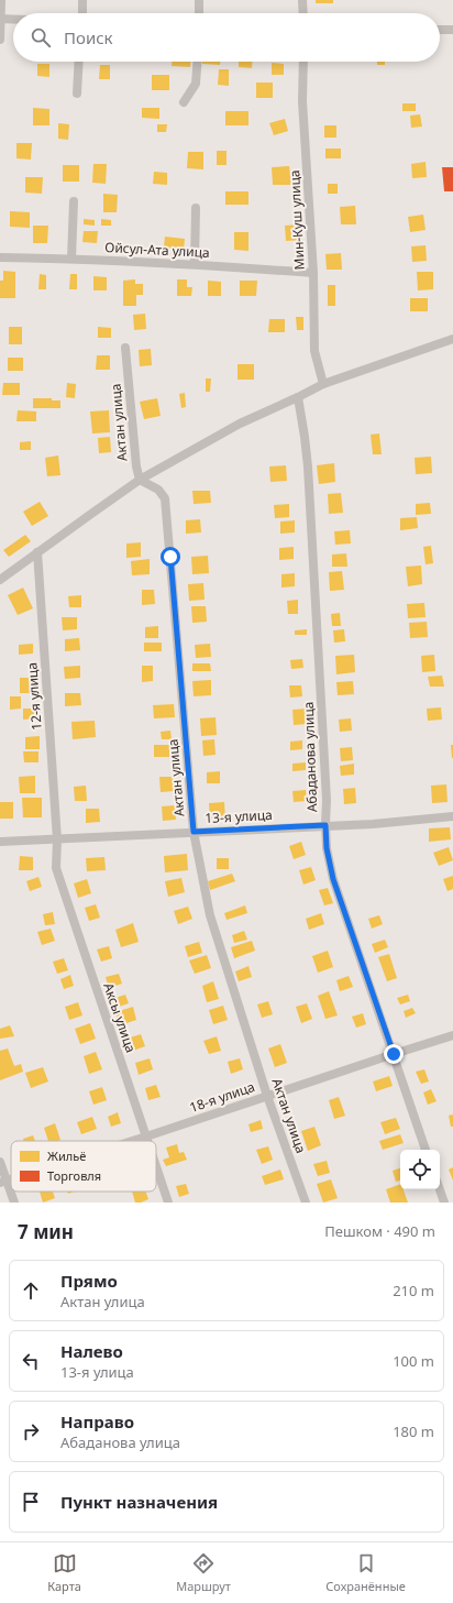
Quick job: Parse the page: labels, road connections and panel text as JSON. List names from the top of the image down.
{
  "streets": {
    "street": [
      "Мин-Куш улица",
      "Ойсул-Ата улица",
      "Актан улица",
      "12-я улица",
      "Абаданова улица",
      "13-я улица",
      "Аксы улица",
      "18-я улица"
    ]
  },
  "crossings": [
    ["Мин-Куш улица", "Ойсул-Ата улица"],
    ["Актан улица", "13-я улица"],
    ["Актан улица", "18-я улица"],
    ["12-я улица", "13-я улица"],
    ["12-я улица", "Аксы улица"],
    ["Абаданова улица", "13-я улица"],
    ["Абаданова улица", "18-я улица"],
    ["13-я улица", "Аксы улица"],
    ["Аксы улица", "18-я улица"]
  ],
  "legend": ["Жильё", "Торговля"],
  "page": {
    "search": "Поиск",
    "heading": ["7 мин", "Пешком · 490 m"],
    "list": [
      ["Прямо", "Актан улица", "210 m"],
      ["Налево", "13-я улица", "100 m"],
      ["Направо", "Абаданова улица", "180 m"],
      "Пункт назначения"
    ],
    "nav": ["Карта", "Маршрут", "Сохранённые"]
  }
}
